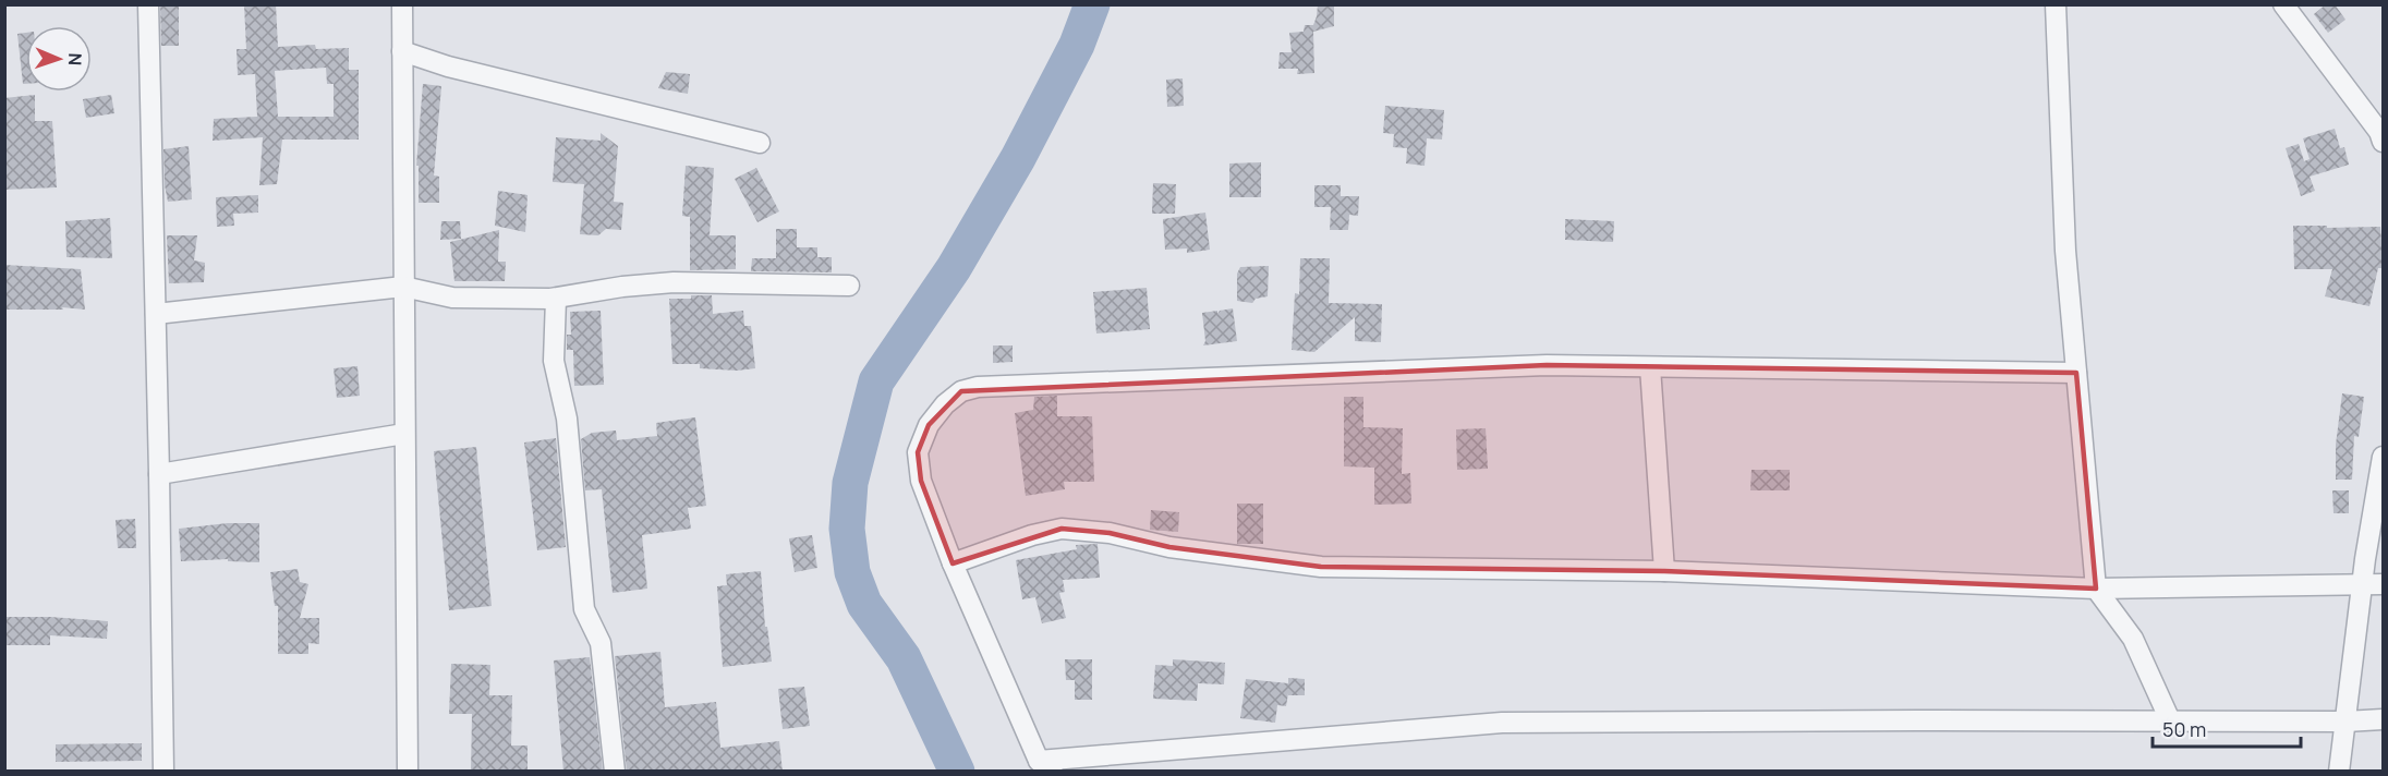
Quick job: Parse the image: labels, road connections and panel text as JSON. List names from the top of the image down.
{
  "scale_bar": "50 m",
  "north": "right"
}
